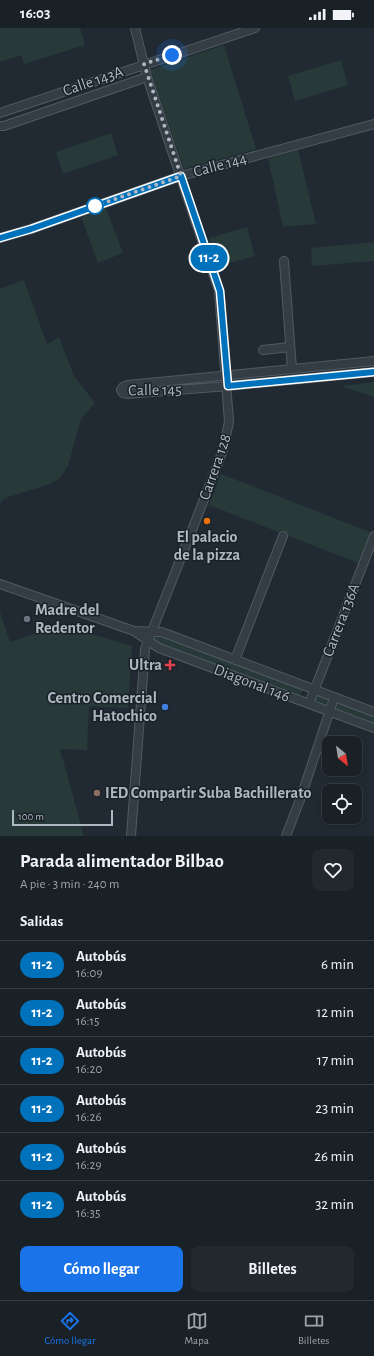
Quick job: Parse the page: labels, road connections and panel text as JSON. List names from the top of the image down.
{
  "streets": {
    "street": [
      "Calle 143A",
      "Calle 144",
      "Calle 145",
      "Carrera 128",
      "Carrera 136A",
      "Diagonal 146"
    ]
  },
  "crossings": [
    ["Calle 143A", "Carrera 128"],
    ["Calle 144", "Carrera 128"],
    ["Calle 145", "Carrera 128"],
    ["Carrera 128", "Diagonal 146"],
    ["Carrera 136A", "Diagonal 146"]
  ],
  "places": {
    "other": [
      "El palacio de la pizza",
      "Madre del Redentor",
      "Centro Comercial Hatochico",
      "IED Compartir Suba Bachillerato"
    ],
    "health": ["Ultra"]
  },
  "lines": ["bus line 11-2"],
  "scale_bar": "100 m",
  "north": "bottom right",
  "page": {
    "status": "16:03",
    "on_map": "11-2",
    "scale": "100 m",
    "heading": [
      ["Parada alimentador Bilbao", "A pie · 3 min · 240 m"],
      "Salidas"
    ],
    "list": [
      {
        "mark": "11-2",
        "name": "Autobús",
        "note": "16:09",
        "value": "6 min"
      },
      {
        "mark": "11-2",
        "name": "Autobús",
        "note": "16:15",
        "value": "12 min"
      },
      {
        "mark": "11-2",
        "name": "Autobús",
        "note": "16:20",
        "value": "17 min"
      },
      {
        "mark": "11-2",
        "name": "Autobús",
        "note": "16:26",
        "value": "23 min"
      },
      {
        "mark": "11-2",
        "name": "Autobús",
        "note": "16:29",
        "value": "26 min"
      },
      {
        "mark": "11-2",
        "name": "Autobús",
        "note": "16:35",
        "value": "32 min"
      }
    ],
    "buttons": ["Cómo llegar", "Billetes"],
    "tabs": ["Cómo llegar", "Mapa", "Billetes"]
  }
}
